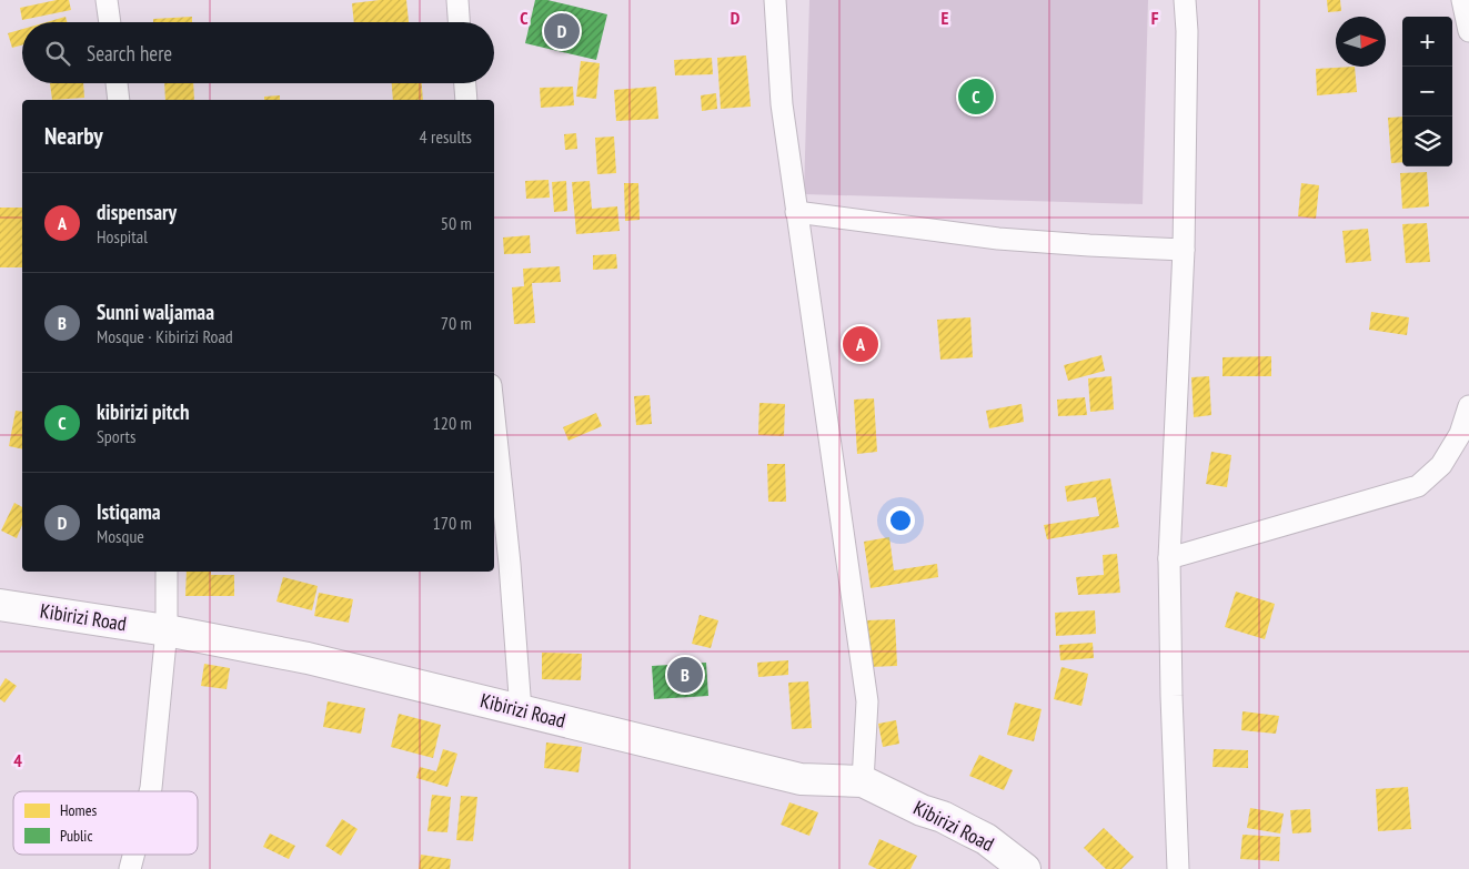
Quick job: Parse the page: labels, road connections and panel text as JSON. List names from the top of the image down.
{
  "streets": {
    "street": ["Kibirizi Road"]
  },
  "legend": ["Homes", "Public"],
  "north": "right",
  "page": {
    "pins": [
      "D",
      "C",
      "A",
      "B"
    ],
    "map_buttons": ["+", "−"],
    "search": "Search here",
    "heading": ["Nearby", "4 results"],
    "list": [
      {
        "mark": "A",
        "name": "dispensary",
        "note": "Hospital",
        "value": "50 m"
      },
      {
        "mark": "B",
        "name": "Sunni waljamaa",
        "note": "Mosque · Kibirizi Road",
        "value": "70 m"
      },
      {
        "mark": "C",
        "name": "kibirizi pitch",
        "note": "Sports",
        "value": "120 m"
      },
      {
        "mark": "D",
        "name": "Istiqama",
        "note": "Mosque",
        "value": "170 m"
      }
    ]
  },
  "grid": {
    "columns": [
      "C",
      "D",
      "E",
      "F"
    ],
    "rows": ["4"]
  }
}
